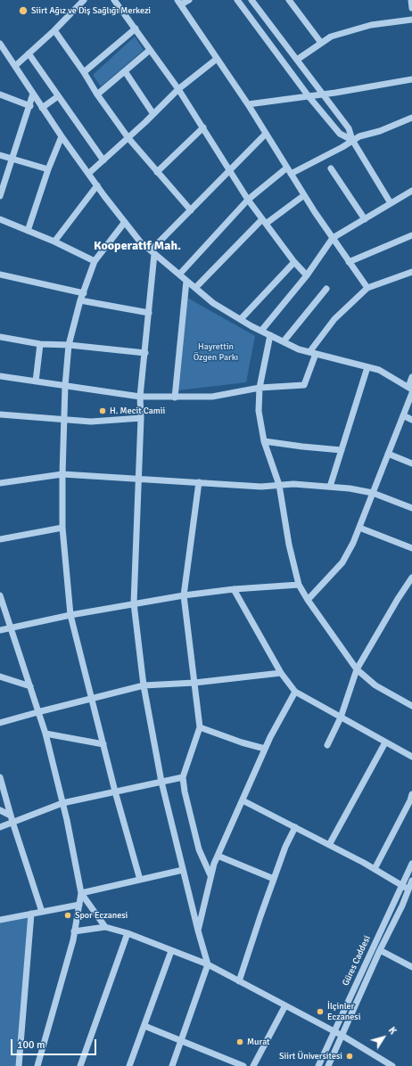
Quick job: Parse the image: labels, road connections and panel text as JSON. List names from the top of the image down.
{
  "streets": {
    "street": ["Güres Caddesi"]
  },
  "districts": ["Kooperatif Mah."],
  "parks": ["Hayrettin Özgen Parkı"],
  "places": [
    "Siirt Ağız ve Diş Sağlığı Merkezi",
    "H. Mecit Camii",
    "Spor Eczanesi",
    "İlçinler Eczanesi",
    "Murat",
    "Siirt Üniversitesi"
  ],
  "scale_bar": "100 m",
  "north": "top right"
}
